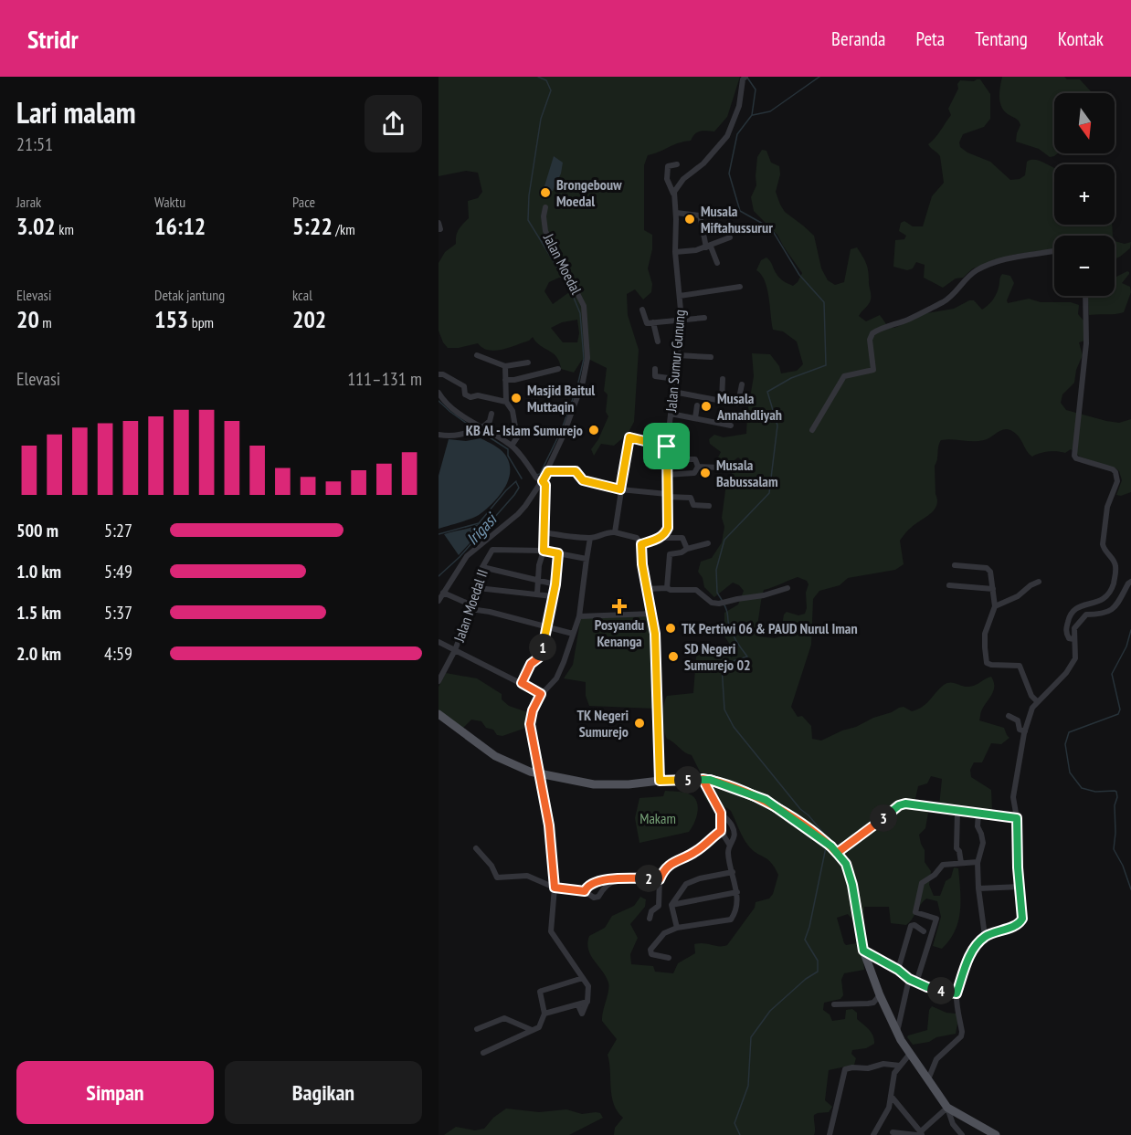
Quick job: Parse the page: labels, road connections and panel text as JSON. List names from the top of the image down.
{
  "streets": {
    "street": ["Jalan Moedal", "Jalan Sumur Gunung", "Jalan Moedal II"]
  },
  "water": ["Irigasi"],
  "parks": ["Makam"],
  "places": {
    "other": [
      "Brongebouw Moedal",
      "Musala Miftahussurur",
      "Masjid Baitul Muttaqin",
      "Musala Annahdliyah",
      "KB Al - Islam Sumurejo",
      "Musala Babussalam",
      "TK Pertiwi 06 & PAUD Nurul Iman",
      "SD Negeri Sumurejo 02",
      "TK Negeri Sumurejo"
    ],
    "health": ["Posyandu Kenanga"]
  },
  "north": "bottom",
  "page": {
    "header": "Stridr",
    "nav": [
      "Beranda",
      "Peta",
      "Tentang",
      "Kontak"
    ],
    "heading": ["Lari malam", "21:51"],
    "map_buttons": ["+", "−"],
    "stats": [
      ["Jarak", "3.02 km"],
      ["Waktu", "16:12"],
      ["Pace", "5:22 /km"],
      ["Elevasi", "20 m"],
      ["Detak jantung", "153 bpm"],
      ["kcal", "202"]
    ],
    "chart": ["Elevasi", "111–131 m"],
    "list": [
      {
        "name": "500 m",
        "note": "5:27"
      },
      {
        "name": "1.0 km",
        "note": "5:49"
      },
      {
        "name": "1.5 km",
        "note": "5:37"
      },
      {
        "name": "2.0 km",
        "note": "4:59"
      }
    ],
    "pins": [
      "1",
      "5",
      "3",
      "2",
      "4"
    ],
    "buttons": ["Simpan", "Bagikan"]
  }
}
